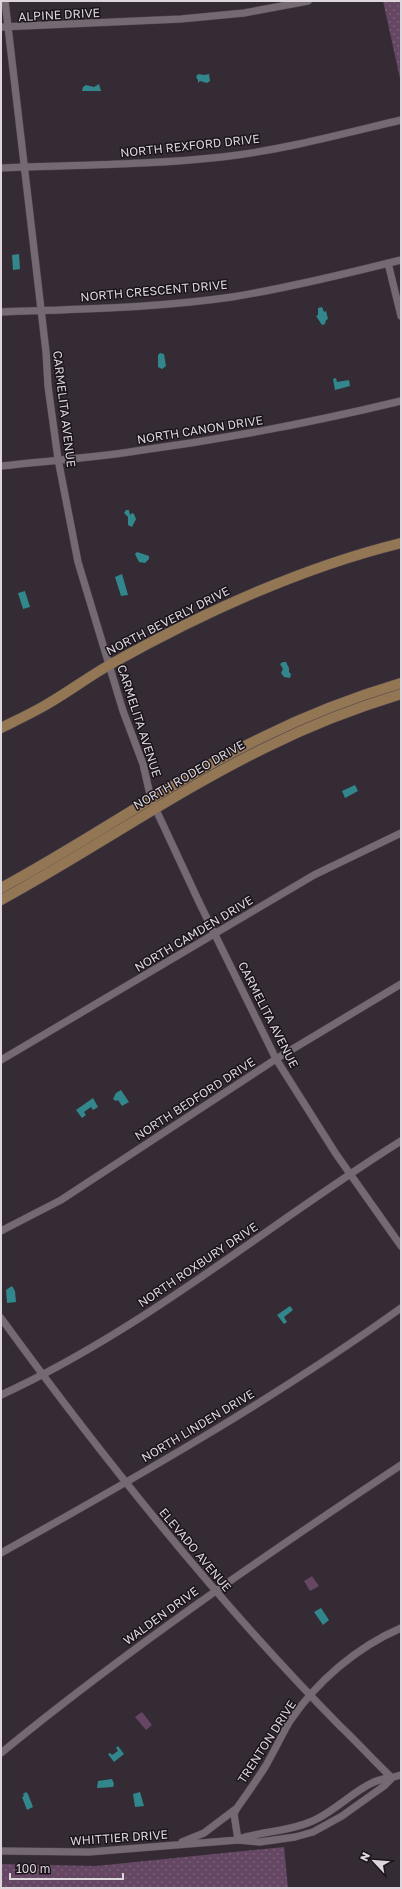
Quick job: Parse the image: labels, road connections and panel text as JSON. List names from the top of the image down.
{
  "streets": {
    "street": [
      "ALPINE DRIVE",
      "NORTH REXFORD DRIVE",
      "NORTH CRESCENT DRIVE",
      "CARMELITA AVENUE",
      "NORTH CANON DRIVE",
      "NORTH BEVERLY DRIVE",
      "NORTH RODEO DRIVE",
      "NORTH CAMDEN DRIVE",
      "NORTH BEDFORD DRIVE",
      "NORTH ROXBURY DRIVE",
      "NORTH LINDEN DRIVE",
      "ELEVADO AVENUE",
      "WALDEN DRIVE",
      "TRENTON DRIVE",
      "WHITTIER DRIVE"
    ]
  },
  "crossings": [
    ["ALPINE DRIVE", "CARMELITA AVENUE"],
    ["NORTH REXFORD DRIVE", "CARMELITA AVENUE"],
    ["NORTH CRESCENT DRIVE", "CARMELITA AVENUE"],
    ["CARMELITA AVENUE", "NORTH CANON DRIVE"],
    ["CARMELITA AVENUE", "NORTH BEVERLY DRIVE"],
    ["CARMELITA AVENUE", "NORTH RODEO DRIVE"],
    ["CARMELITA AVENUE", "NORTH CAMDEN DRIVE"],
    ["CARMELITA AVENUE", "NORTH BEDFORD DRIVE"],
    ["CARMELITA AVENUE", "NORTH ROXBURY DRIVE"],
    ["NORTH ROXBURY DRIVE", "ELEVADO AVENUE"],
    ["NORTH LINDEN DRIVE", "ELEVADO AVENUE"],
    ["ELEVADO AVENUE", "WALDEN DRIVE"],
    ["ELEVADO AVENUE", "TRENTON DRIVE"],
    ["ELEVADO AVENUE", "WHITTIER DRIVE"]
  ],
  "scale_bar": "100 m",
  "north": "top left"
}
